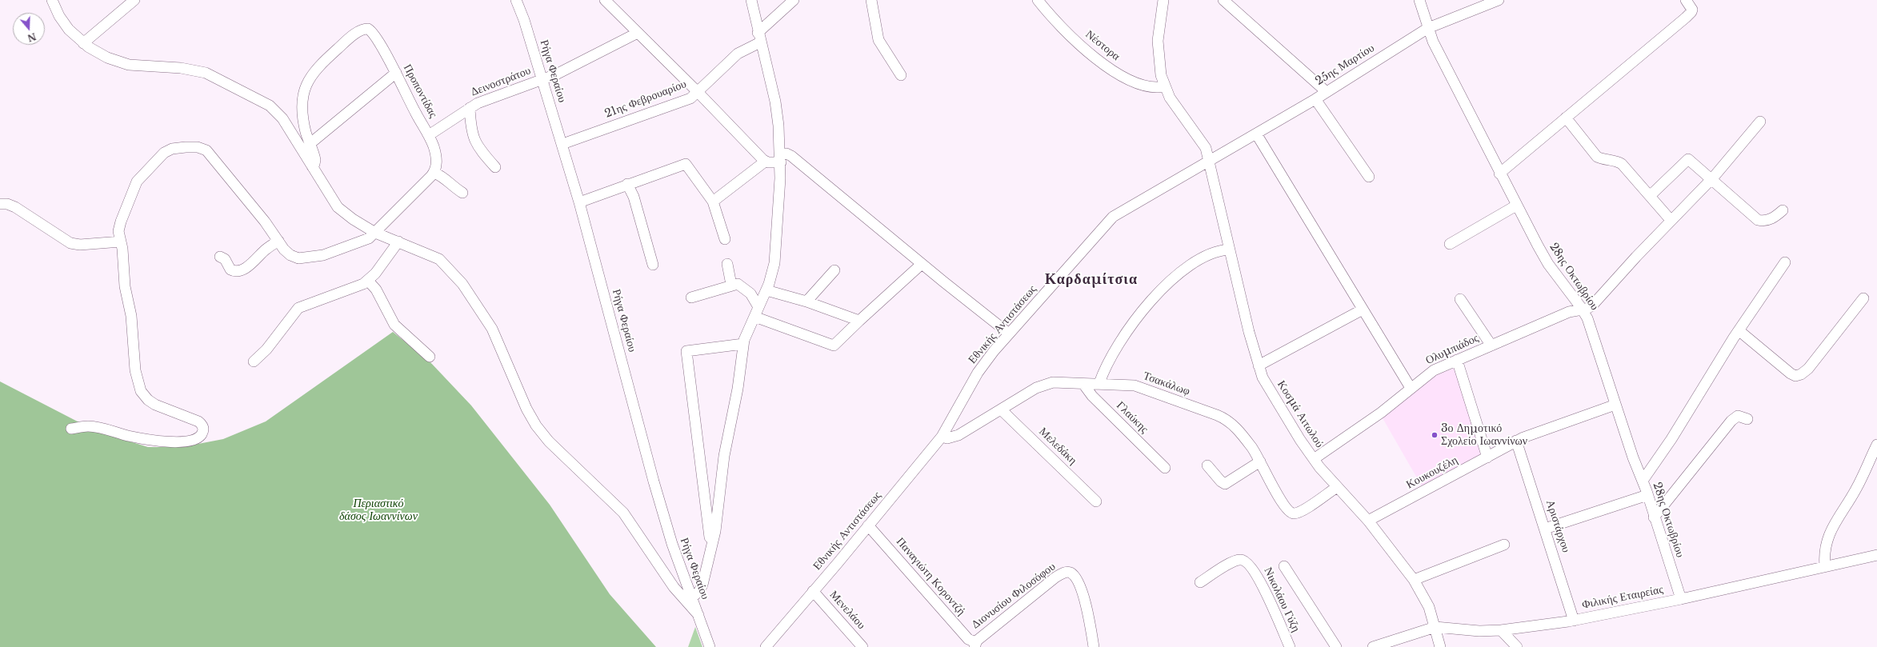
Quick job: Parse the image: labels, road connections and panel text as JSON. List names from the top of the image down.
{
  "streets": {
    "street": [
      "Νέστορα",
      "25ης Μαρτίου",
      "Ρήγα Φεραίου",
      "Δεινοστράτου",
      "Προποντίδας",
      "21ης Φεβρουαρίου",
      "28ης Οκτωβρίου",
      "Εθνικής Αντιστάσεως",
      "Ολυμπιάδος",
      "Τσακάλωφ",
      "Κοσμά Αιτωλού",
      "Γλαύκης",
      "Μελεδάκη",
      "Κουκουζέλη",
      "Αριστάρχου",
      "Παναγιώτη Κοροντζή",
      "Διονυσίου Φιλοσόφου",
      "Φιλικής Εταιρείας",
      "Νικολάου Γύζη",
      "Μενελάου"
    ]
  },
  "crossings": [
    ["25ης Μαρτίου", "28ης Οκτωβρίου"],
    ["25ης Μαρτίου", "Εθνικής Αντιστάσεως"],
    ["25ης Μαρτίου", "Κοσμά Αιτωλού"],
    ["Ρήγα Φεραίου", "Δεινοστράτου"],
    ["Ρήγα Φεραίου", "21ης Φεβρουαρίου"],
    ["Δεινοστράτου", "Προποντίδας"],
    ["28ης Οκτωβρίου", "Ολυμπιάδος"],
    ["28ης Οκτωβρίου", "Κουκουζέλη"],
    ["28ης Οκτωβρίου", "Φιλικής Εταιρείας"],
    ["Εθνικής Αντιστάσεως", "Τσακάλωφ"],
    ["Εθνικής Αντιστάσεως", "Κοσμά Αιτωλού"],
    ["Εθνικής Αντιστάσεως", "Παναγιώτη Κοροντζή"],
    ["Εθνικής Αντιστάσεως", "Μενελάου"],
    ["Ολυμπιάδος", "Κοσμά Αιτωλού"],
    ["Τσακάλωφ", "Κοσμά Αιτωλού"],
    ["Τσακάλωφ", "Γλαύκης"],
    ["Τσακάλωφ", "Μελεδάκη"],
    ["Κοσμά Αιτωλού", "Κουκουζέλη"],
    ["Κοσμά Αιτωλού", "Φιλικής Εταιρείας"],
    ["Κουκουζέλη", "Αριστάρχου"],
    ["Αριστάρχου", "Φιλικής Εταιρείας"],
    ["Παναγιώτη Κοροντζή", "Διονυσίου Φιλοσόφου"]
  ],
  "districts": ["Καρδαμίτσια"],
  "parks": ["Περιαστικό δάσος Ιωαννίνων"],
  "places": ["3ο Δημοτικό Σχολείο Ιωαννίνων"],
  "north": "bottom"
}
